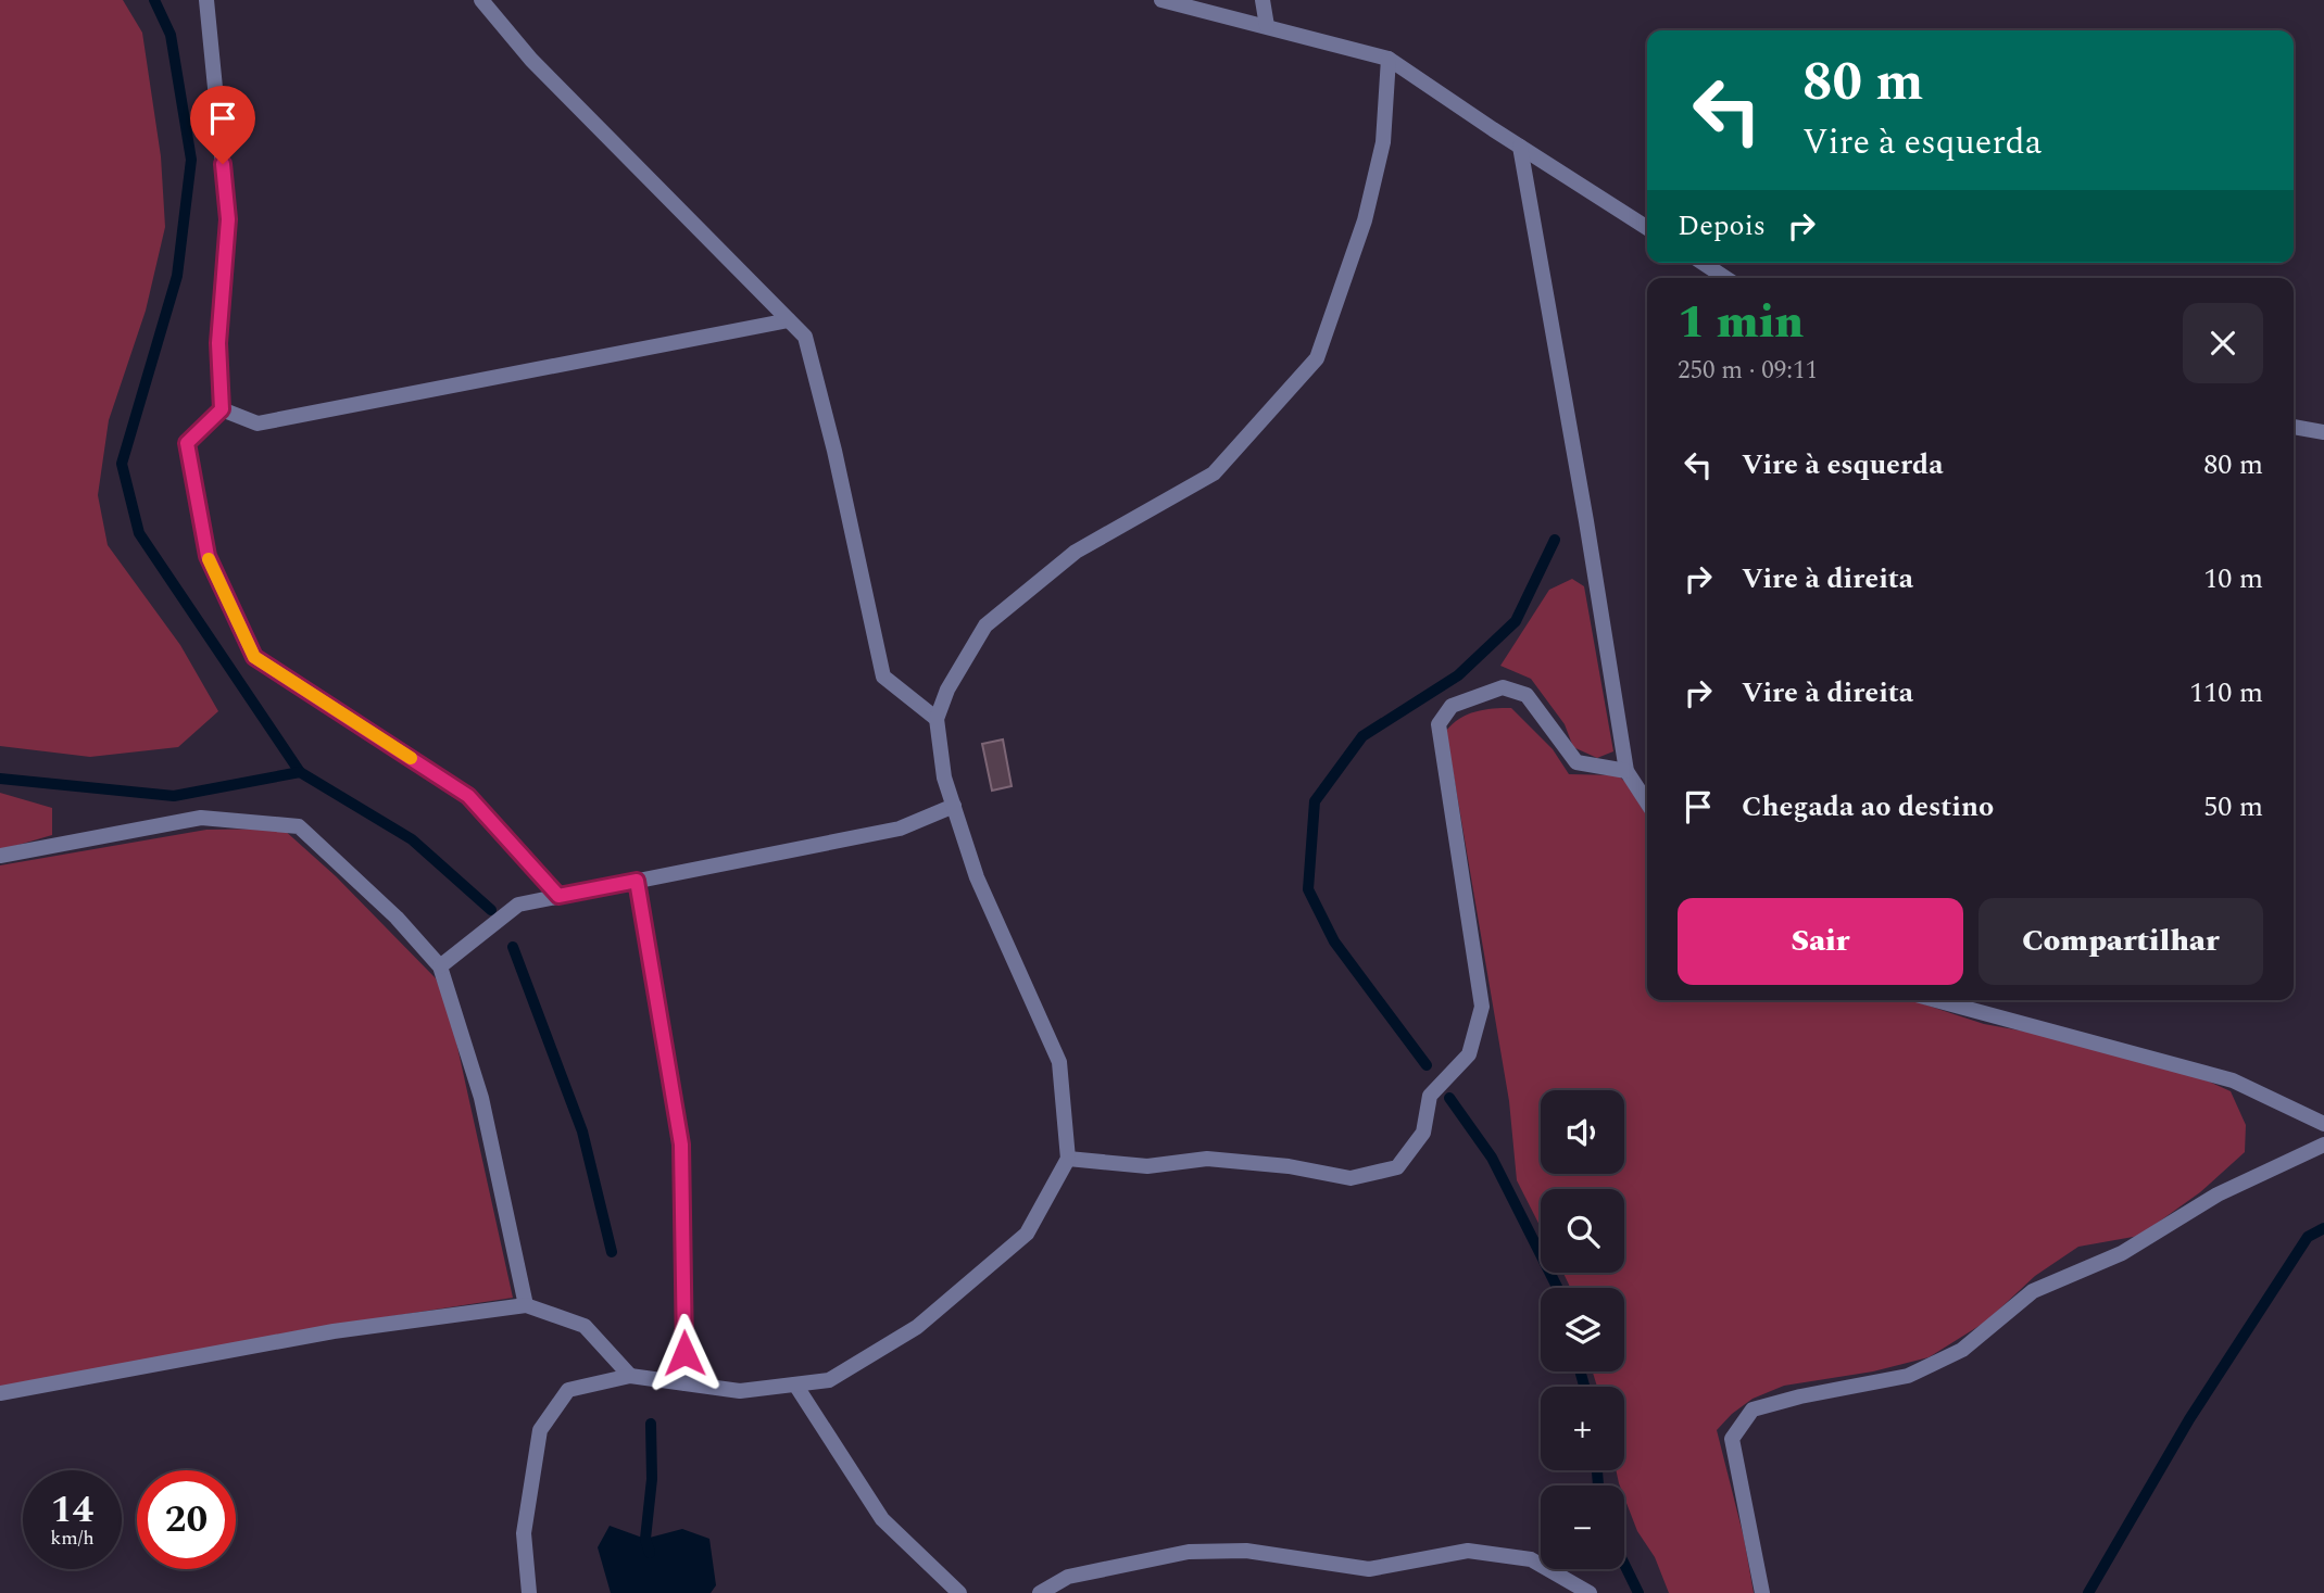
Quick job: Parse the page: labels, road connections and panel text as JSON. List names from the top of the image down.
{
  "page": {
    "turn": ["80 m", "Vire à esquerda"],
    "then": "Depois",
    "heading": ["1 min", "250 m · 09:11"],
    "list": [
      {
        "name": "Vire à esquerda",
        "value": "80 m"
      },
      {
        "name": "Vire à direita",
        "value": "10 m"
      },
      {
        "name": "Vire à direita",
        "value": "110 m"
      },
      {
        "name": "Chegada ao destino",
        "value": "50 m"
      }
    ],
    "buttons": ["Sair", "Compartilhar"],
    "map_buttons": ["+", "−"],
    "speed": "14 km/h",
    "limit": "20"
  }
}
